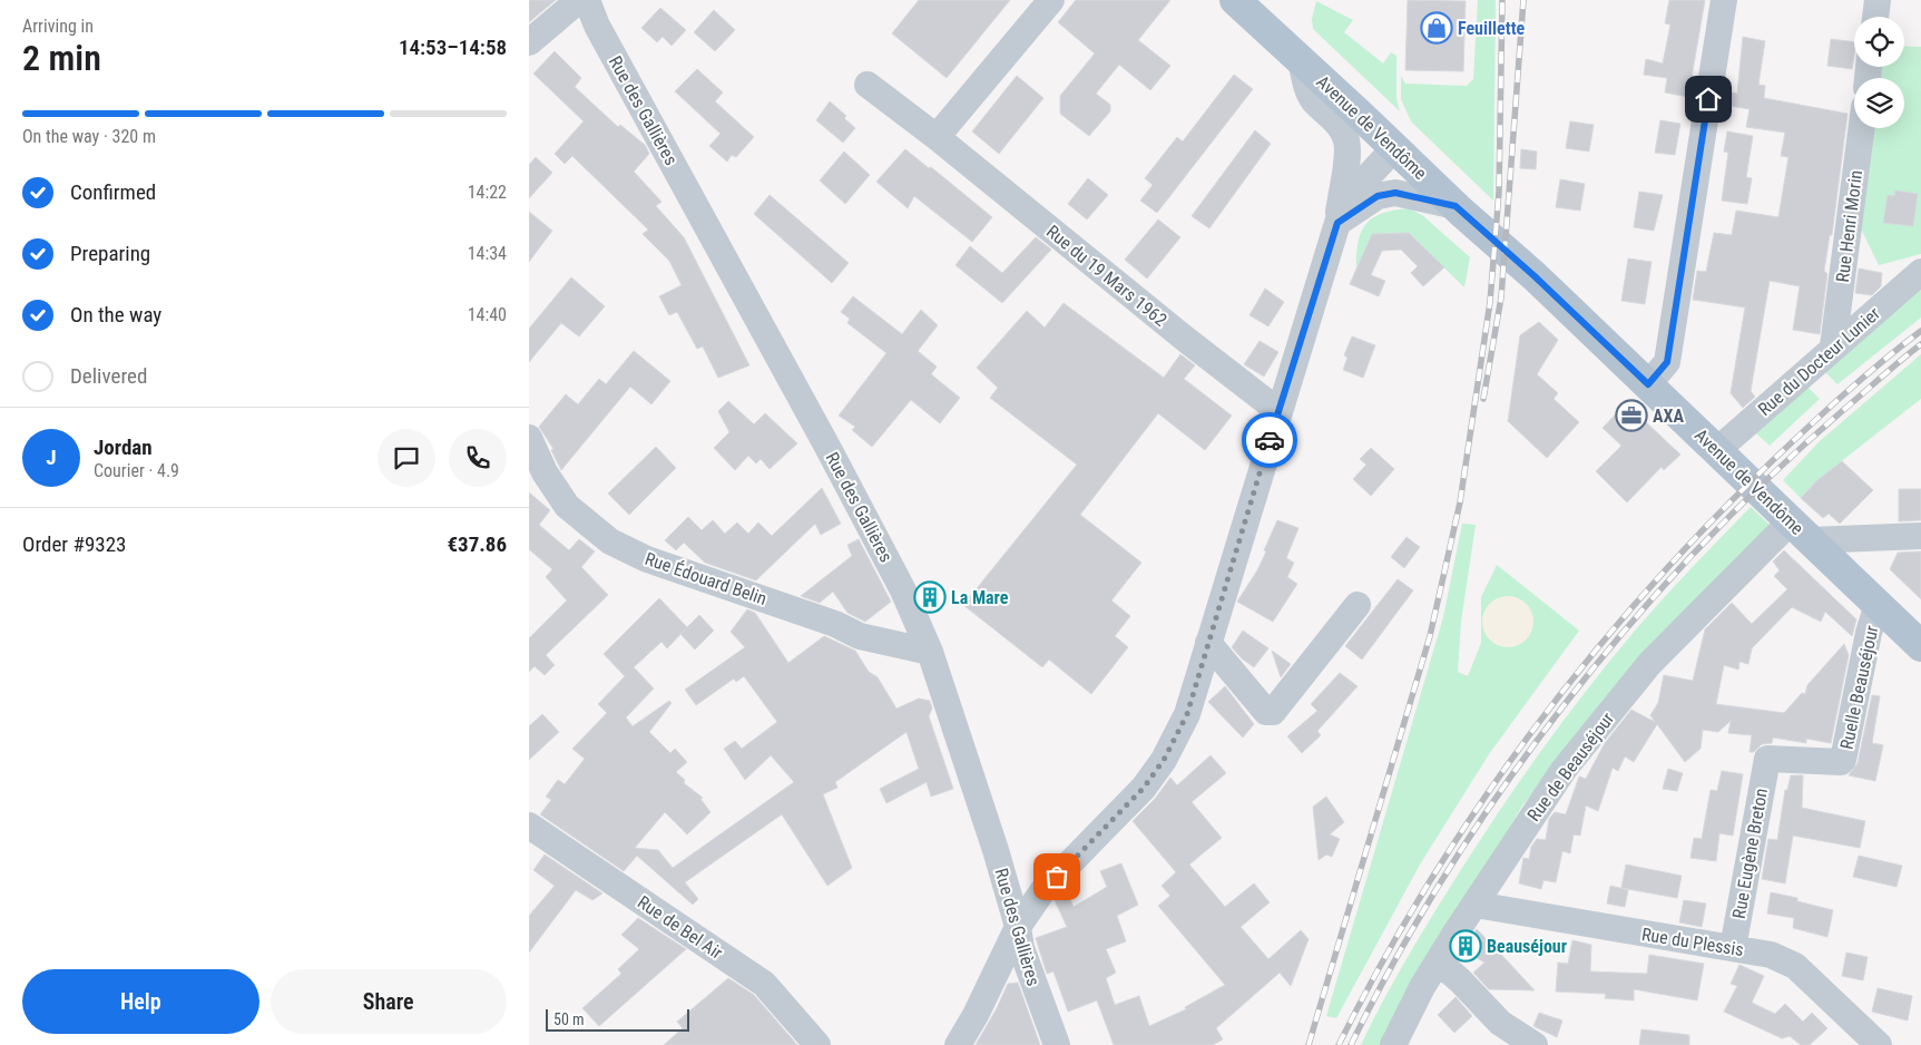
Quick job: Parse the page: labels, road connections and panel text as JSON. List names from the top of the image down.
{
  "streets": {
    "main road": ["Avenue de Vendôme"],
    "street": [
      "Rue des Gallières",
      "Rue Henri Morin",
      "Rue du 19 Mars 1962",
      "Rue du Docteur Lunier",
      "Rue Édouard Belin",
      "Ruelle Beauséjour",
      "Rue de Beauséjour",
      "Rue Eugène Breton",
      "Rue de Bel Air",
      "Rue du Plessis"
    ]
  },
  "crossings": [
    ["Rue des Gallières", "Rue Édouard Belin"],
    ["Avenue de Vendôme", "Rue du Docteur Lunier"],
    ["Avenue de Vendôme", "Ruelle Beauséjour"],
    ["Avenue de Vendôme", "Rue de Beauséjour"],
    ["Rue Henri Morin", "Rue du Docteur Lunier"],
    ["Ruelle Beauséjour", "Rue Eugène Breton"],
    ["Rue de Beauséjour", "Rue du Plessis"],
    ["Rue Eugène Breton", "Rue du Plessis"]
  ],
  "places": {
    "shop": ["Feuillette"],
    "office": ["AXA"],
    "building": ["La Mare", "Beauséjour"]
  },
  "scale_bar": "50 m",
  "page": {
    "heading": ["2 min", "Arriving in", "14:53–14:58"],
    "panel": [
      "Jordan",
      "Courier · 4.9",
      "Order #9323",
      "€37.86"
    ],
    "bar": "On the way · 320 m",
    "list": [
      ["Confirmed", "14:22"],
      ["Preparing", "14:34"],
      ["On the way", "14:40"],
      "Delivered"
    ],
    "round": "J",
    "buttons": ["Help", "Share"],
    "scale": "50 m"
  }
}
